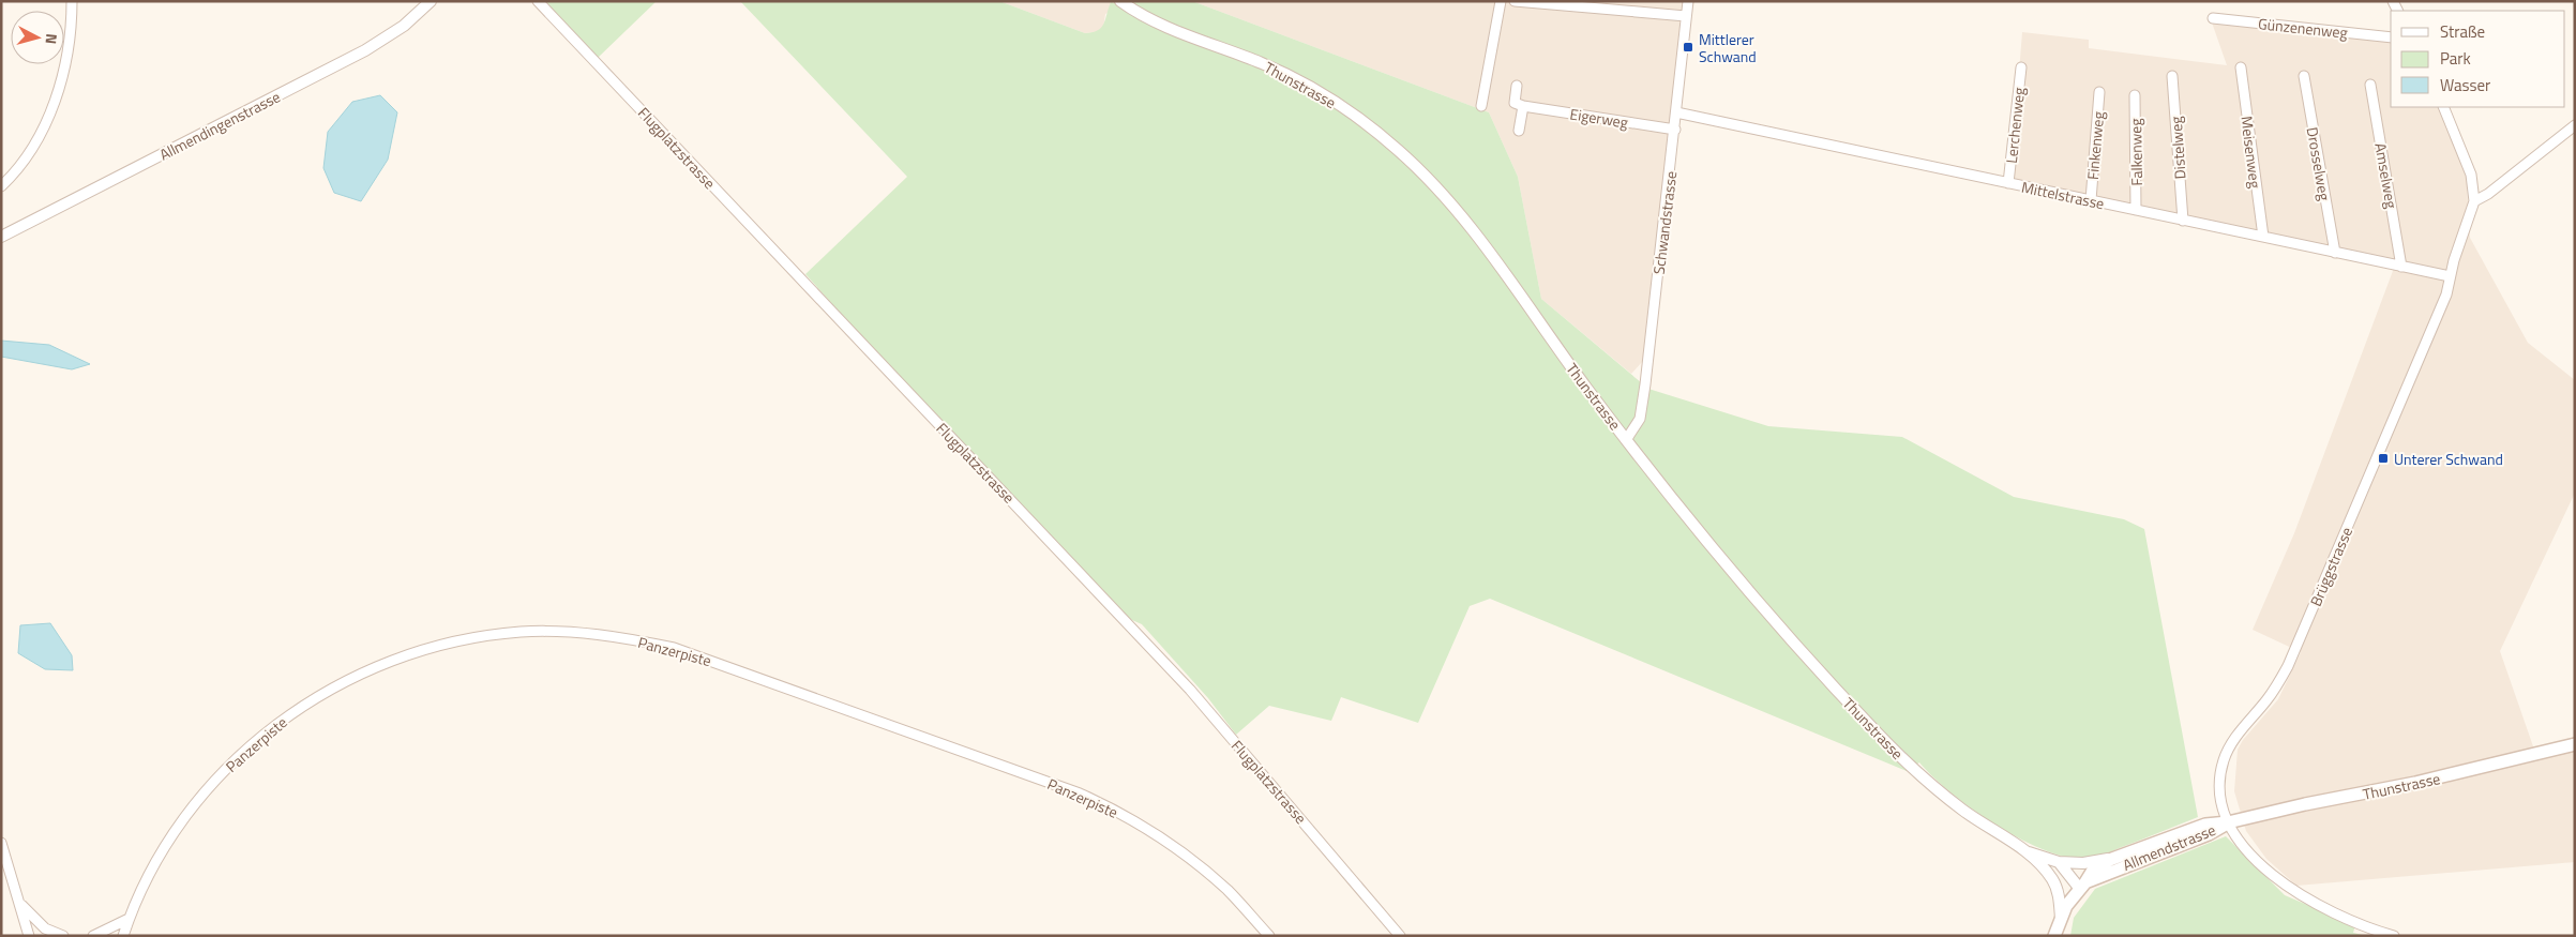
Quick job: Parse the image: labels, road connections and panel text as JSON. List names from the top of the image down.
{
  "streets": {
    "main road": ["Thunstrasse", "Allmendstrasse"],
    "street": [
      "Günzenenweg",
      "Eigerweg",
      "Allmendingenstrasse",
      "Lerchenweg",
      "Finkenweg",
      "Flugplatzstrasse",
      "Distelweg",
      "Falkenweg",
      "Meisenweg",
      "Drosselweg",
      "Amselweg",
      "Mittelstrasse",
      "Schwandstrasse",
      "Brüggstrasse",
      "Panzerpiste"
    ]
  },
  "crossings": [
    ["Thunstrasse", "Schwandstrasse"],
    ["Thunstrasse", "Brüggstrasse"],
    ["Thunstrasse", "Allmendstrasse"],
    ["Eigerweg", "Schwandstrasse"],
    ["Lerchenweg", "Mittelstrasse"],
    ["Finkenweg", "Mittelstrasse"],
    ["Distelweg", "Mittelstrasse"],
    ["Falkenweg", "Mittelstrasse"],
    ["Meisenweg", "Mittelstrasse"],
    ["Drosselweg", "Mittelstrasse"],
    ["Amselweg", "Mittelstrasse"],
    ["Mittelstrasse", "Schwandstrasse"],
    ["Mittelstrasse", "Brüggstrasse"],
    ["Brüggstrasse", "Allmendstrasse"]
  ],
  "places": {
    "transit": ["Mittlerer Schwand", "Unterer Schwand"]
  },
  "legend": ["Straße", "Park", "Wasser"],
  "north": "right"
}
